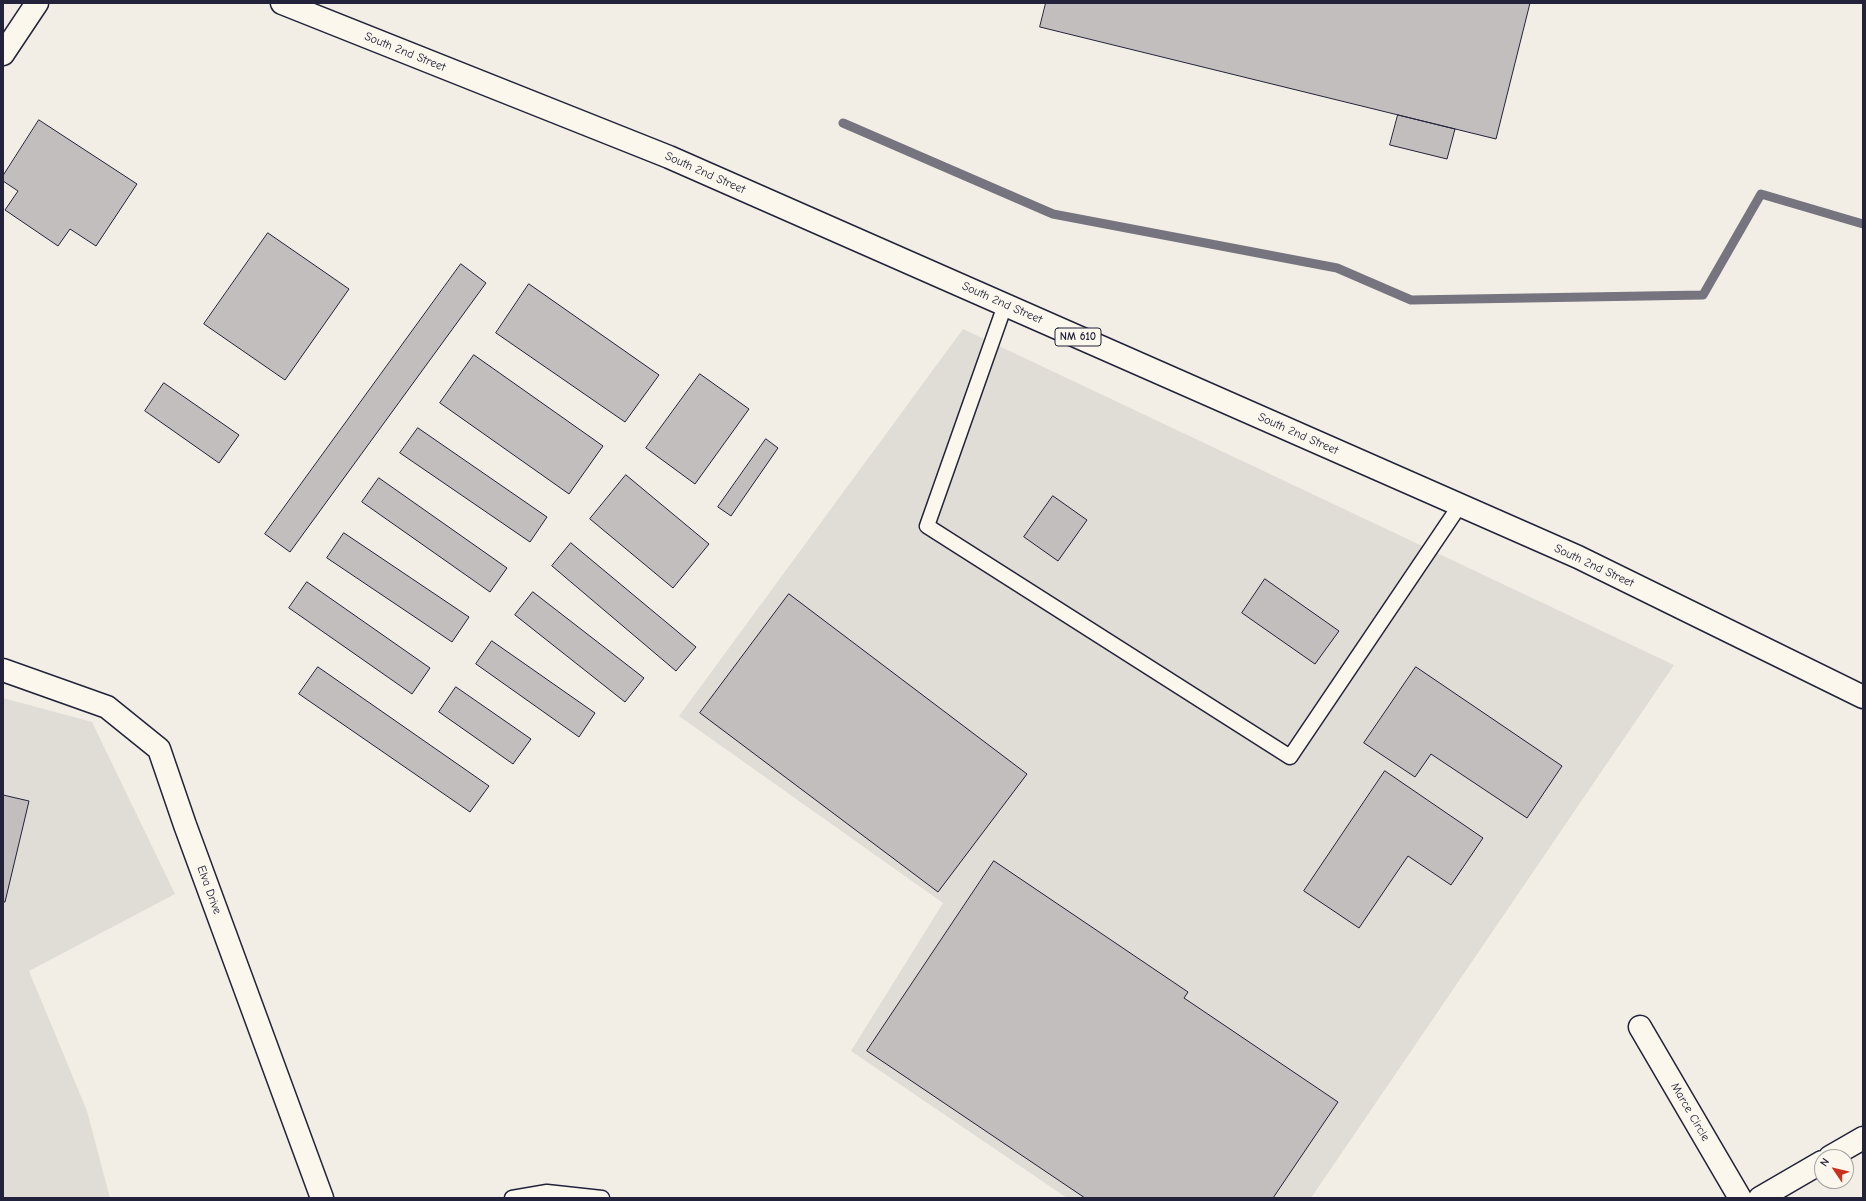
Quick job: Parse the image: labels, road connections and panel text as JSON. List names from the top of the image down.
{
  "streets": {
    "main road": [
      "South 2nd Street",
      "NM 610",
      "Elva Drive",
      "Marce Circle"
    ]
  },
  "north": "top left"
}
